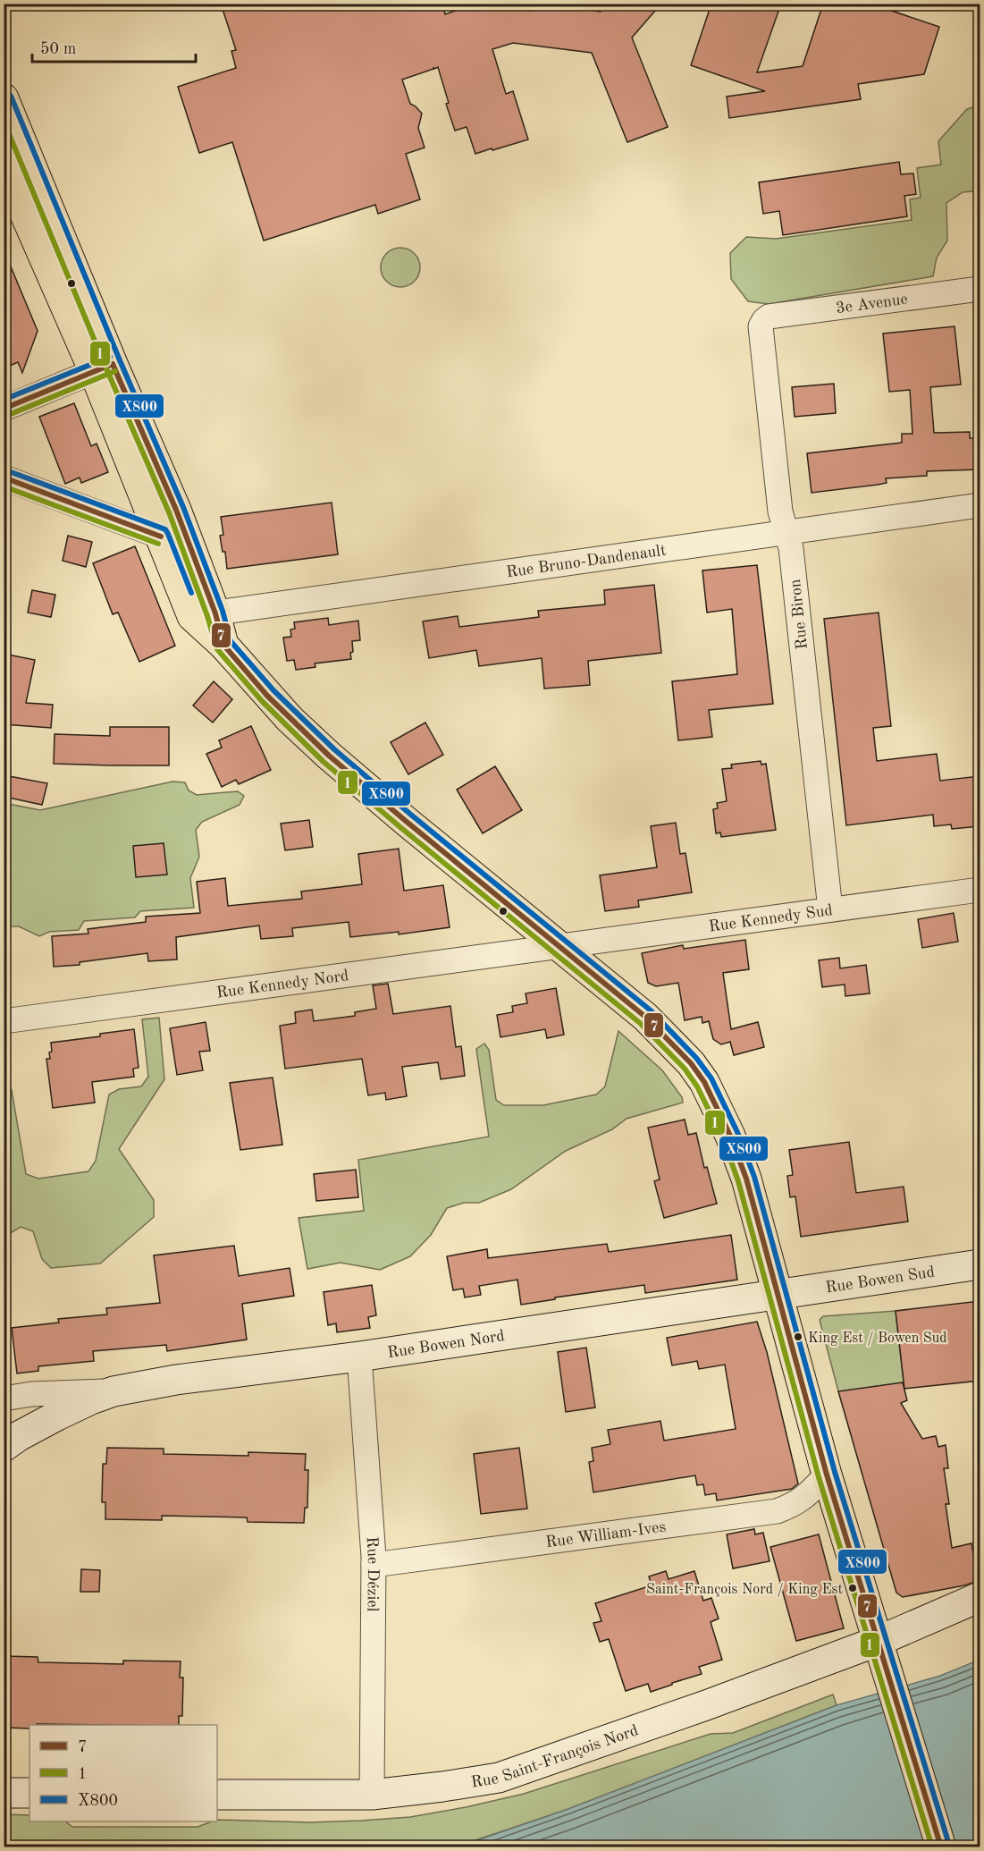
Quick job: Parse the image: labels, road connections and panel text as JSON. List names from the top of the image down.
{
  "streets": {
    "street": [
      "3e Avenue",
      "Rue Bruno-Dandenault",
      "Rue Biron",
      "Rue Kennedy Sud",
      "Rue Kennedy Nord",
      "Rue Bowen Sud",
      "Rue Bowen Nord",
      "Rue William-Ives",
      "Rue Déziel",
      "Rue Saint-François Nord"
    ]
  },
  "crossings": [
    ["3e Avenue", "Rue Biron"],
    ["Rue Bruno-Dandenault", "Rue Biron"],
    ["Rue Biron", "Rue Kennedy Sud"],
    ["Rue Kennedy Sud", "Rue Kennedy Nord"],
    ["Rue Bowen Sud", "Rue Bowen Nord"],
    ["Rue Bowen Nord", "Rue Déziel"],
    ["Rue William-Ives", "Rue Déziel"],
    ["Rue Déziel", "Rue Saint-François Nord"]
  ],
  "places": ["King Est / Bowen Sud", "Saint-François Nord / King Est"],
  "lines": ["transit line X800", "transit line 1", "transit line 7"],
  "legend": ["7", "1", "X800"],
  "scale_bar": "50 m"
}
